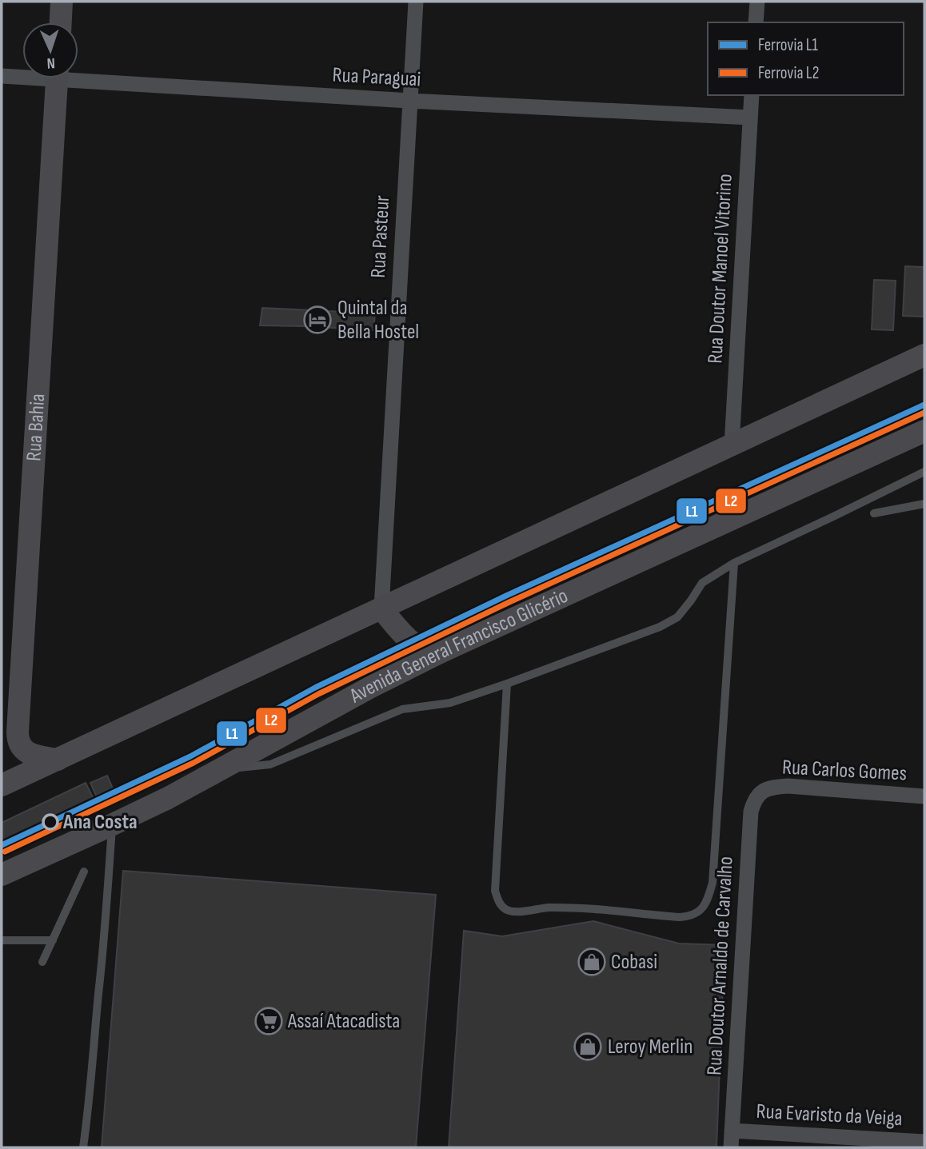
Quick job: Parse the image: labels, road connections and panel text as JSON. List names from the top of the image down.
{
  "streets": {
    "main road": ["Rua Bahia", "Avenida General Francisco Glicério"],
    "street": [
      "Rua Paraguai",
      "Rua Pasteur",
      "Rua Doutor Manoel Vitorino",
      "Rua Carlos Gomes",
      "Rua Doutor Arnaldo de Carvalho",
      "Rua Evaristo da Veiga"
    ]
  },
  "crossings": [
    ["Rua Paraguai", "Rua Pasteur"],
    ["Rua Paraguai", "Rua Doutor Manoel Vitorino"],
    ["Rua Carlos Gomes", "Rua Doutor Arnaldo de Carvalho"],
    ["Rua Doutor Arnaldo de Carvalho", "Rua Evaristo da Veiga"]
  ],
  "places": {
    "hotel": ["Quintal da Bella Hostel"],
    "other": ["Ana Costa"],
    "shop": ["Cobasi", "Leroy Merlin"],
    "supermarket": ["Assaí Atacadista"]
  },
  "lines": ["rail line L1", "rail line L2"],
  "legend": ["Ferrovia L1", "Ferrovia L2"],
  "north": "bottom"
}
